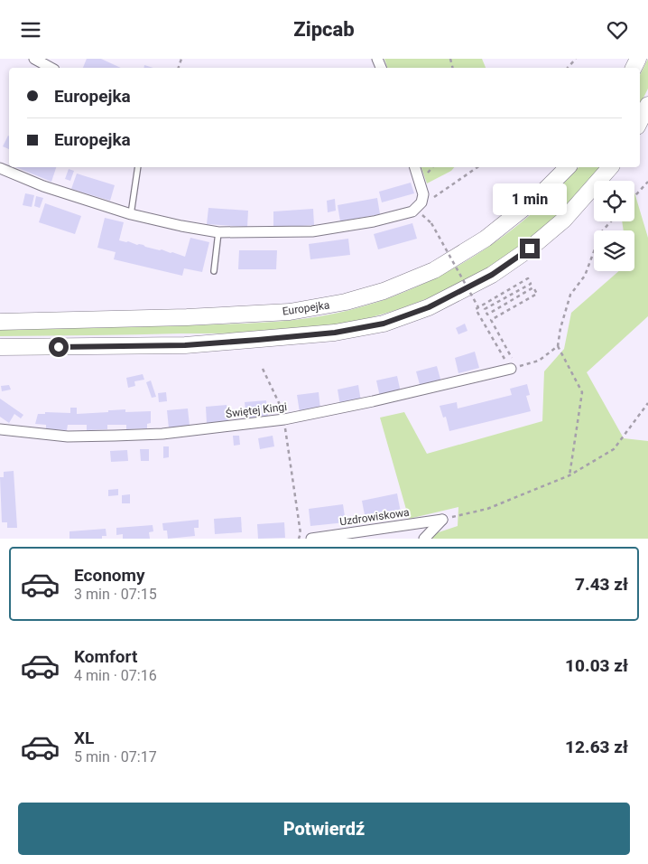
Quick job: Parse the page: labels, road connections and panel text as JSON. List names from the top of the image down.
{
  "streets": {
    "main road": ["Europejka"],
    "street": ["Świętej Kingi", "Uzdrowiskowa"]
  },
  "page": {
    "header": "Zipcab",
    "banner": ["Europejka", "Europejka"],
    "bubble": "1 min",
    "list": [
      {
        "name": "Economy",
        "note": "3 min · 07:15",
        "value": "7.43 zł"
      },
      {
        "name": "Komfort",
        "note": "4 min · 07:16",
        "value": "10.03 zł"
      },
      {
        "name": "XL",
        "note": "5 min · 07:17",
        "value": "12.63 zł"
      }
    ],
    "buttons": "Potwierdź"
  }
}
